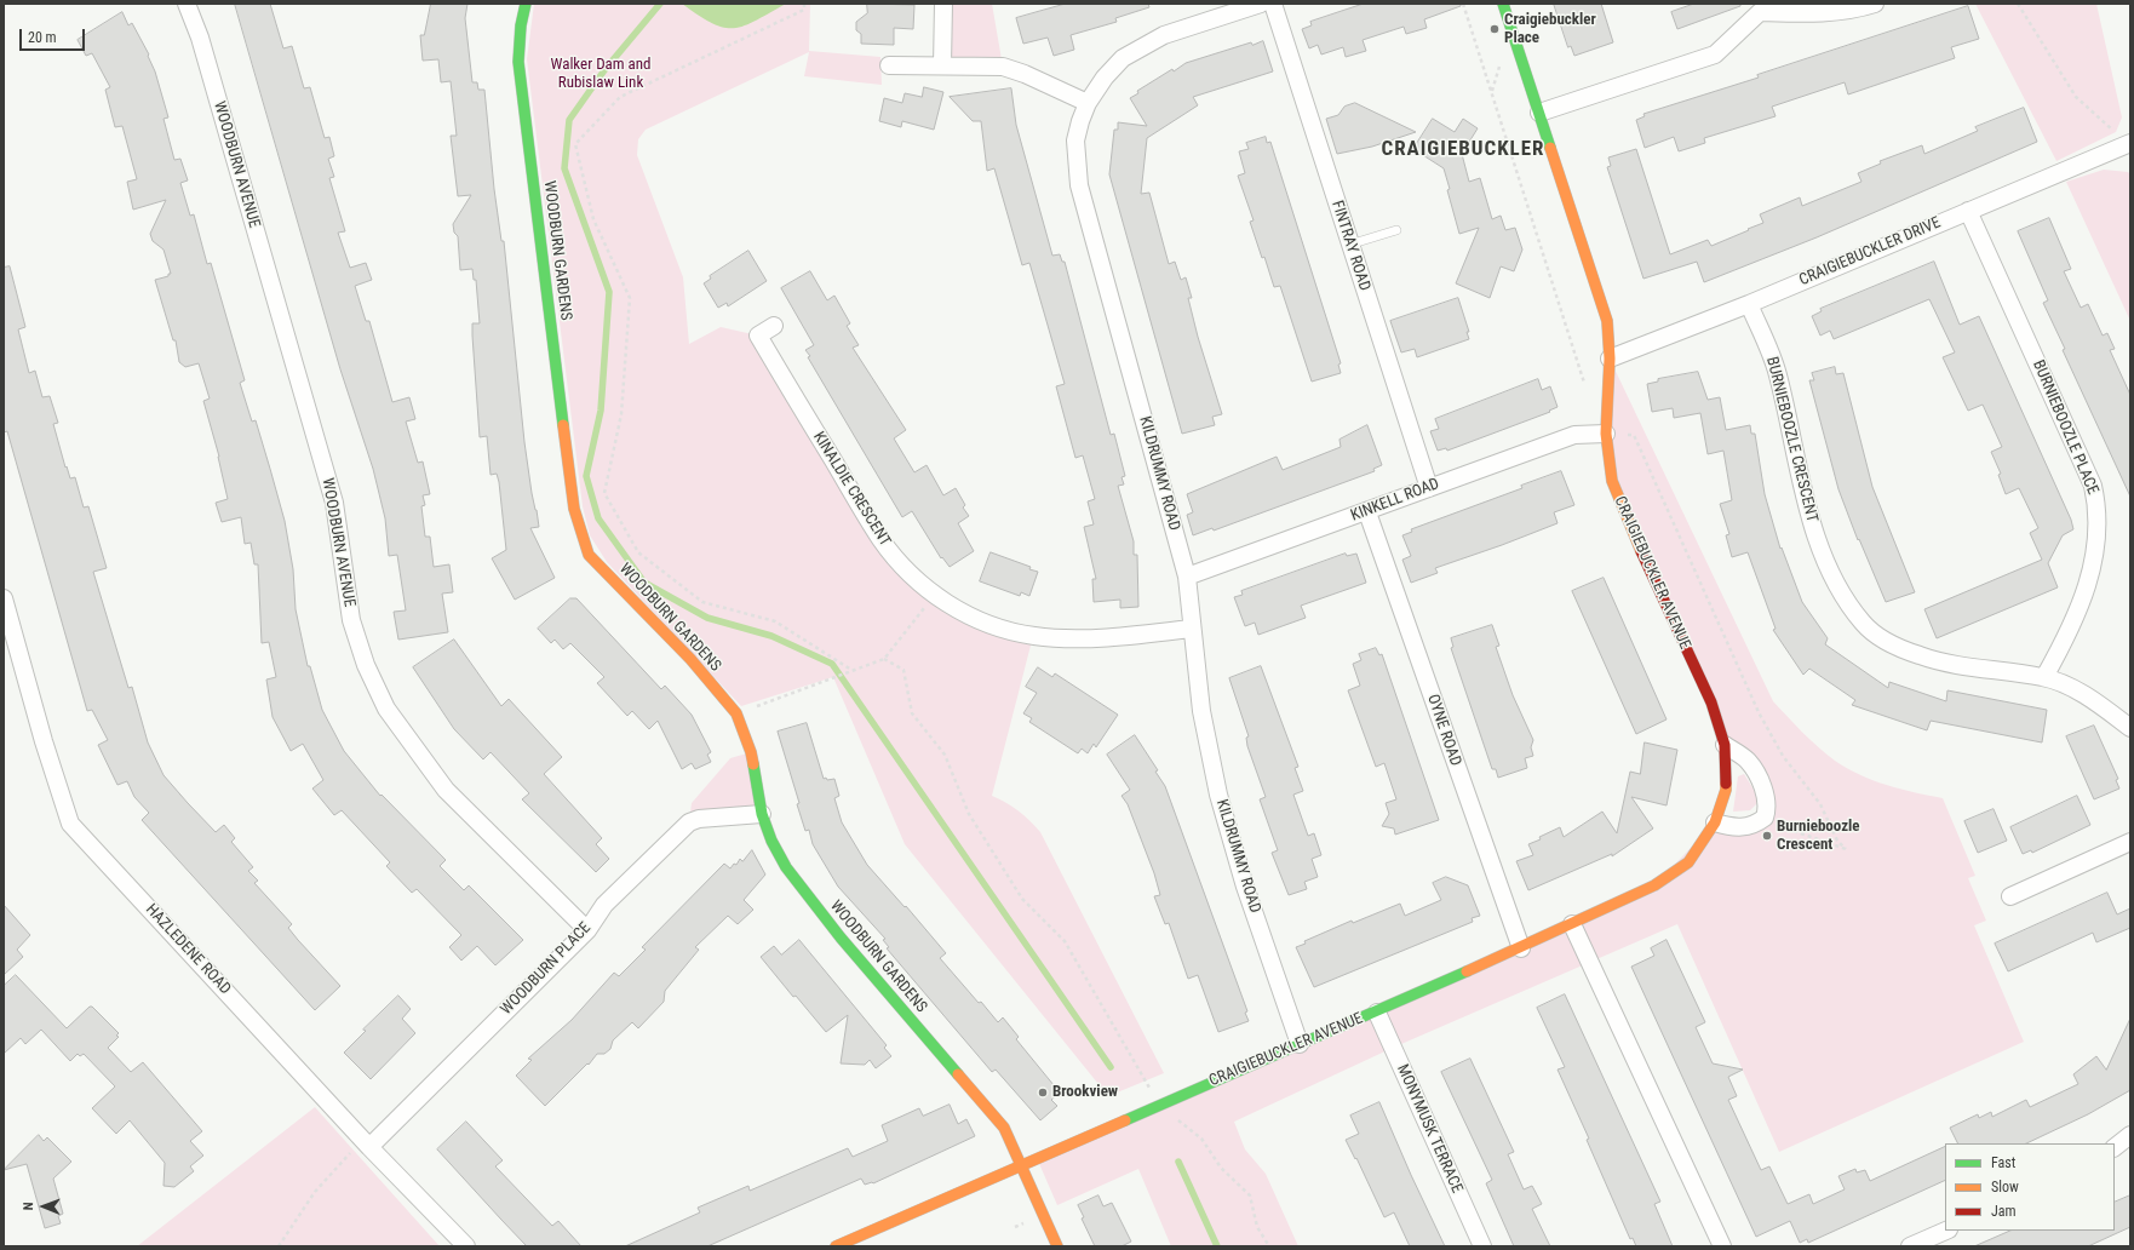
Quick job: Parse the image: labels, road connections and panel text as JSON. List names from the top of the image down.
{
  "streets": {
    "street": [
      "WOODBURN AVENUE",
      "FINTRAY ROAD",
      "WOODBURN GARDENS",
      "CRAIGIEBUCKLER DRIVE",
      "BURNIEBOOZLE PLACE",
      "BURNIEBOOZLE CRESCENT",
      "KILDRUMMY ROAD",
      "KINALDIE CRESCENT",
      "KINKELL ROAD",
      "CRAIGIEBUCKLER AVENUE",
      "OYNE ROAD",
      "HAZLEDENE ROAD",
      "WOODBURN PLACE",
      "MONYMUSK TERRACE"
    ]
  },
  "crossings": [
    ["WOODBURN AVENUE", "WOODBURN PLACE"],
    ["FINTRAY ROAD", "KINKELL ROAD"],
    ["WOODBURN GARDENS", "CRAIGIEBUCKLER AVENUE"],
    ["WOODBURN GARDENS", "WOODBURN PLACE"],
    ["CRAIGIEBUCKLER DRIVE", "BURNIEBOOZLE PLACE"],
    ["CRAIGIEBUCKLER DRIVE", "BURNIEBOOZLE CRESCENT"],
    ["CRAIGIEBUCKLER DRIVE", "CRAIGIEBUCKLER AVENUE"],
    ["BURNIEBOOZLE PLACE", "BURNIEBOOZLE CRESCENT"],
    ["KILDRUMMY ROAD", "KINALDIE CRESCENT"],
    ["KILDRUMMY ROAD", "KINKELL ROAD"],
    ["KILDRUMMY ROAD", "CRAIGIEBUCKLER AVENUE"],
    ["KINKELL ROAD", "CRAIGIEBUCKLER AVENUE"],
    ["KINKELL ROAD", "OYNE ROAD"],
    ["CRAIGIEBUCKLER AVENUE", "OYNE ROAD"],
    ["CRAIGIEBUCKLER AVENUE", "MONYMUSK TERRACE"],
    ["HAZLEDENE ROAD", "WOODBURN PLACE"]
  ],
  "districts": ["CRAIGIEBUCKLER"],
  "parks": ["Walker Dam and Rubislaw Link"],
  "places": ["Craigiebuckler Place", "Burnieboozle Crescent", "Brookview"],
  "legend": ["Fast", "Slow", "Jam"],
  "scale_bar": "20 m",
  "north": "left"
}
